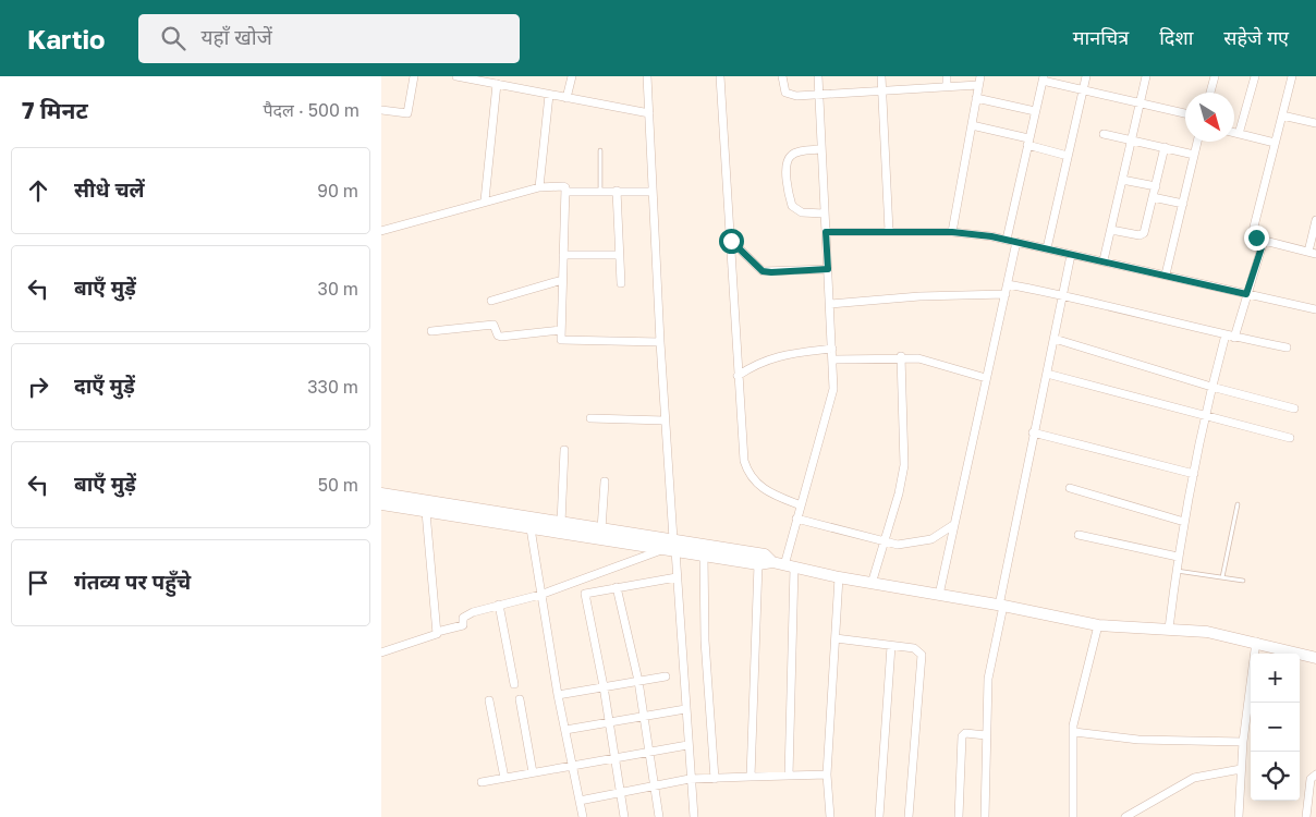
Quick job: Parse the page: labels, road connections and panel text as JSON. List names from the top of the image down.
{
  "north": "bottom right",
  "page": {
    "header": "Kartio",
    "search": "यहाँ खोजें",
    "nav": ["मानचित्र", "दिशा", "सहेजे गए"],
    "heading": ["7 मिनट", "पैदल · 500 m"],
    "list": [
      ["सीधे चलें", "90 m"],
      ["बाएँ मुड़ें", "30 m"],
      ["दाएँ मुड़ें", "330 m"],
      ["बाएँ मुड़ें", "50 m"],
      "गंतव्य पर पहुँचे"
    ],
    "map_buttons": ["+", "−"]
  }
}
